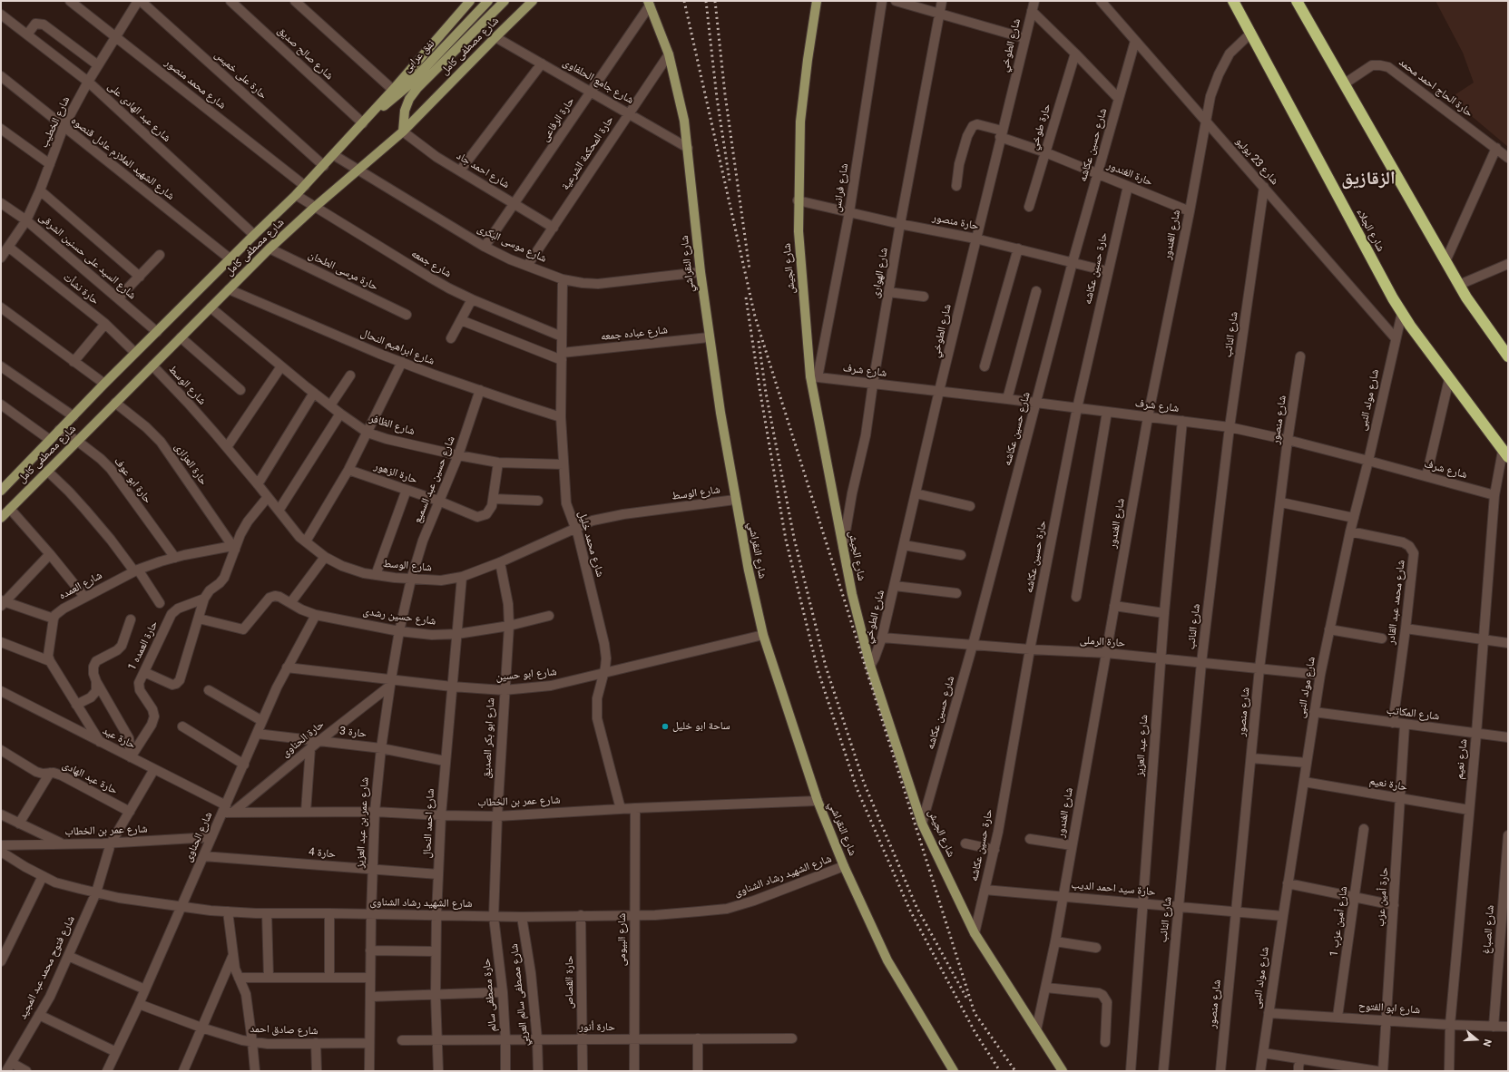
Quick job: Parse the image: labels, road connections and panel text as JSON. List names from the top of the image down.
{
  "streets": {
    "highway": ["شارع الجلاء"],
    "main road": [
      "شارع مصطفى كامل",
      "نفق عرابى",
      "شارع النقراشي",
      "شارع الجيش"
    ],
    "street": [
      "شارع الطوخي",
      "شارع صالح صديق",
      "حارة على خميس",
      "شارع جامع الحلفاوى",
      "شارع محمد منصور",
      "حارة الحاج احمد محمد",
      "شارع عبد الهادى على",
      "حارة الرفاعى",
      "شارع الخطيب",
      "حارة طوخي",
      "شارع حسين عكاشه",
      "حارة المحكمة الشرعية",
      "شارع الشهيد الملازم عادل قنصوه",
      "شارع 23 يوليو",
      "شارع احمد جاد",
      "حارة الغندور",
      "شارع فرانس",
      "حارة منصور",
      "شارع الغندور",
      "شارع موسى البكرى",
      "شارع السيد على حسنين الشرقى",
      "شارع جمعه",
      "حارة حسين عكاشه",
      "حارة مرسى الطحان",
      "شارع الهوارى",
      "حارة نشأت",
      "شارع عباده جمعه",
      "شارع النائب",
      "شارع ابراهيم النحال",
      "شارع شرف",
      "شارع الوسط",
      "شارع مولد النبى",
      "شارع منصور",
      "شارع الظافر",
      "حارة العزازى",
      "حارة الزهور",
      "شارع حسين عبد السميع",
      "حارة ابو عوف",
      "شارع محمد خليل",
      "شارع العمده",
      "شارع محمد عبد القادر",
      "شارع حسين رشدى",
      "حارة الرملى",
      "حارة العمده 1",
      "شارع ابو حسين",
      "شارع المكاتب",
      "حارة 3",
      "حارة عيد",
      "شارع ابو بكر الصديق",
      "حارة الحناوى",
      "شارع عبد العزيز",
      "شارع نعيم",
      "حارة عبد الهادى",
      "حارة نعيم",
      "شارع عمر بن الخطاب",
      "شارع عمر بن عبد العزيز",
      "شارع احمد النحال",
      "شارع الحناوى",
      "حارة 4",
      "شارع الشهيد رشاد الشناوى",
      "حارة سيد احمد الديب",
      "حارة أمين عزب",
      "شارع أمين عزب 1",
      "شارع الصباغ",
      "شارع البيومى",
      "شارع فتوح محمد عبد المجيد",
      "حارة القصاص",
      "حارة مصطفى سالم",
      "شارع مصطفى سالم العربي",
      "شارع ابو الفتوح",
      "حارة أنور",
      "شارع صادق احمد"
    ]
  },
  "crossings": [
    ["شارع الطوخي", "حارة الغندور"],
    ["شارع الطوخي", "حارة منصور"],
    ["شارع الطوخي", "شارع الجيش"],
    ["شارع الطوخي", "شارع شرف"],
    ["شارع الطوخي", "حارة الرملى"],
    ["شارع مصطفى كامل", "شارع صالح صديق"],
    ["شارع مصطفى كامل", "نفق عرابى"],
    ["شارع مصطفى كامل", "حارة على خميس"],
    ["شارع مصطفى كامل", "شارع جامع الحلفاوى"],
    ["شارع مصطفى كامل", "شارع محمد منصور"],
    ["شارع مصطفى كامل", "شارع عبد الهادى على"],
    ["شارع مصطفى كامل", "شارع الشهيد الملازم عادل قنصوه"],
    ["شارع مصطفى كامل", "شارع احمد جاد"],
    ["شارع مصطفى كامل", "شارع موسى البكرى"],
    ["شارع مصطفى كامل", "شارع السيد على حسنين الشرقى"],
    ["شارع مصطفى كامل", "شارع جمعه"],
    ["شارع مصطفى كامل", "حارة مرسى الطحان"],
    ["شارع مصطفى كامل", "حارة نشأت"],
    ["شارع مصطفى كامل", "شارع ابراهيم النحال"],
    ["شارع مصطفى كامل", "شارع الوسط"],
    ["شارع مصطفى كامل", "شارع الظافر"],
    ["شارع مصطفى كامل", "حارة العزازى"],
    ["شارع مصطفى كامل", "حارة ابو عوف"],
    ["شارع صالح صديق", "نفق عرابى"],
    ["نفق عرابى", "شارع احمد جاد"],
    ["شارع جامع الحلفاوى", "حارة الرفاعى"],
    ["شارع جامع الحلفاوى", "حارة المحكمة الشرعية"],
    ["شارع جامع الحلفاوى", "شارع النقراشي"],
    ["شارع محمد منصور", "شارع الخطيب"],
    ["شارع عبد الهادى على", "شارع الخطيب"],
    ["حارة الرفاعى", "شارع احمد جاد"],
    ["حارة الرفاعى", "شارع موسى البكرى"],
    ["حارة الرفاعى", "شارع النقراشي"],
    ["شارع الخطيب", "شارع الشهيد الملازم عادل قنصوه"],
    ["شارع الخطيب", "شارع السيد على حسنين الشرقى"],
    ["شارع الخطيب", "حارة نشأت"],
    ["حارة طوخي", "حارة الغندور"],
    ["شارع حسين عكاشه", "شارع 23 يوليو"],
    ["شارع حسين عكاشه", "حارة الغندور"],
    ["شارع حسين عكاشه", "حارة منصور"],
    ["شارع حسين عكاشه", "شارع الجيش"],
    ["شارع حسين عكاشه", "شارع شرف"],
    ["شارع حسين عكاشه", "حارة الرملى"],
    ["حارة المحكمة الشرعية", "شارع احمد جاد"],
    ["حارة المحكمة الشرعية", "شارع موسى البكرى"],
    ["حارة المحكمة الشرعية", "شارع النقراشي"],
    ["شارع 23 يوليو", "شارع الغندور"],
    ["شارع 23 يوليو", "شارع النائب"],
    ["شارع 23 يوليو", "شارع مولد النبى"],
    ["حارة الغندور", "شارع الغندور"],
    ["حارة الغندور", "حارة حسين عكاشه"],
    ["شارع فرانس", "حارة منصور"],
    ["شارع فرانس", "شارع الجيش"],
    ["شارع فرانس", "شارع شرف"],
    ["حارة منصور", "شارع الجيش"],
    ["حارة منصور", "حارة حسين عكاشه"],
    ["حارة منصور", "شارع الهوارى"],
    ["شارع الجلاء", "شارع الغندور"],
    ["شارع الجلاء", "شارع مولد النبى"],
    ["شارع الجلاء", "شارع نعيم"],
    ["شارع الغندور", "شارع الجيش"],
    ["شارع الغندور", "شارع شرف"],
    ["شارع الغندور", "حارة الرملى"],
    ["شارع الغندور", "حارة سيد احمد الديب"],
    ["شارع موسى البكرى", "شارع النقراشي"],
    ["شارع موسى البكرى", "شارع محمد خليل"],
    ["شارع جمعه", "شارع محمد خليل"],
    ["شارع النقراشي", "شارع عباده جمعه"],
    ["شارع النقراشي", "شارع الوسط"],
    ["شارع النقراشي", "شارع ابو حسين"],
    ["شارع النقراشي", "شارع عمر بن الخطاب"],
    ["شارع النقراشي", "شارع الشهيد رشاد الشناوى"],
    ["شارع الجيش", "حارة حسين عكاشه"],
    ["شارع الجيش", "شارع الهوارى"],
    ["شارع الجيش", "شارع شرف"],
    ["حارة حسين عكاشه", "شارع شرف"],
    ["حارة حسين عكاشه", "حارة الرملى"],
    ["حارة حسين عكاشه", "حارة سيد احمد الديب"],
    ["شارع الهوارى", "شارع شرف"],
    ["شارع عباده جمعه", "شارع محمد خليل"],
    ["شارع النائب", "شارع شرف"],
    ["شارع النائب", "حارة الرملى"],
    ["شارع النائب", "حارة سيد احمد الديب"],
    ["شارع ابراهيم النحال", "شارع حسين عبد السميع"],
    ["شارع ابراهيم النحال", "شارع محمد خليل"],
    ["شارع شرف", "شارع مولد النبى"],
    ["شارع شرف", "شارع منصور"],
    ["شارع شرف", "شارع عبد العزيز"],
    ["شارع شرف", "شارع نعيم"],
    ["شارع الوسط", "شارع حسين عبد السميع"],
    ["شارع الوسط", "شارع محمد خليل"],
    ["شارع الوسط", "شارع ابو بكر الصديق"],
    ["شارع الوسط", "شارع عمر بن عبد العزيز"],
    ["شارع الوسط", "شارع احمد النحال"],
    ["شارع مولد النبى", "شارع محمد عبد القادر"],
    ["شارع مولد النبى", "حارة الرملى"],
    ["شارع مولد النبى", "شارع المكاتب"],
    ["شارع مولد النبى", "حارة نعيم"],
    ["شارع مولد النبى", "حارة سيد احمد الديب"],
    ["شارع مولد النبى", "شارع ابو الفتوح"],
    ["شارع منصور", "حارة الرملى"],
    ["شارع منصور", "حارة سيد احمد الديب"],
    ["شارع الظافر", "حارة الزهور"],
    ["شارع الظافر", "شارع حسين عبد السميع"],
    ["شارع الظافر", "شارع محمد خليل"],
    ["حارة العزازى", "شارع العمده"],
    ["حارة الزهور", "شارع حسين عبد السميع"],
    ["شارع حسين عبد السميع", "شارع عمر بن عبد العزيز"],
    ["حارة ابو عوف", "شارع العمده"],
    ["شارع محمد خليل", "شارع ابو حسين"],
    ["شارع محمد خليل", "شارع عمر بن الخطاب"],
    ["شارع محمد عبد القادر", "شارع المكاتب"],
    ["شارع حسين رشدى", "شارع ابو بكر الصديق"],
    ["شارع حسين رشدى", "شارع عمر بن عبد العزيز"],
    ["شارع حسين رشدى", "شارع احمد النحال"],
    ["شارع حسين رشدى", "شارع الحناوى"],
    ["حارة الرملى", "شارع عبد العزيز"],
    ["حارة العمده 1", "حارة عيد"],
    ["شارع ابو حسين", "شارع ابو بكر الصديق"],
    ["شارع ابو حسين", "حارة الحناوى"],
    ["شارع ابو حسين", "شارع عمر بن عبد العزيز"],
    ["شارع ابو حسين", "شارع احمد النحال"],
    ["شارع ابو حسين", "شارع الحناوى"],
    ["شارع المكاتب", "شارع نعيم"],
    ["شارع المكاتب", "حارة أمين عزب"],
    ["حارة 3", "حارة الحناوى"],
    ["حارة 3", "شارع عمر بن عبد العزيز"],
    ["حارة 3", "شارع احمد النحال"],
    ["حارة 3", "شارع الحناوى"],
    ["حارة عيد", "شارع عمر بن الخطاب"],
    ["حارة عيد", "شارع الحناوى"],
    ["حارة عيد", "شارع فتوح محمد عبد المجيد"],
    ["شارع ابو بكر الصديق", "شارع عمر بن الخطاب"],
    ["شارع ابو بكر الصديق", "شارع الشهيد رشاد الشناوى"],
    ["شارع ابو بكر الصديق", "حارة مصطفى سالم"],
    ["حارة الحناوى", "شارع عمر بن الخطاب"],
    ["حارة الحناوى", "شارع عمر بن عبد العزيز"],
    ["شارع عبد العزيز", "حارة سيد احمد الديب"],
    ["شارع نعيم", "حارة نعيم"],
    ["شارع نعيم", "شارع ابو الفتوح"],
    ["حارة عبد الهادى", "شارع فتوح محمد عبد المجيد"],
    ["حارة نعيم", "حارة أمين عزب"],
    ["شارع عمر بن الخطاب", "شارع عمر بن عبد العزيز"],
    ["شارع عمر بن الخطاب", "شارع احمد النحال"],
    ["شارع عمر بن الخطاب", "شارع الحناوى"],
    ["شارع عمر بن الخطاب", "شارع البيومى"],
    ["شارع عمر بن الخطاب", "شارع فتوح محمد عبد المجيد"],
    ["شارع عمر بن عبد العزيز", "حارة 4"],
    ["شارع عمر بن عبد العزيز", "شارع الشهيد رشاد الشناوى"],
    ["شارع عمر بن عبد العزيز", "شارع صادق احمد"],
    ["شارع احمد النحال", "حارة 4"],
    ["شارع احمد النحال", "شارع الشهيد رشاد الشناوى"],
    ["شارع احمد النحال", "حارة أنور"],
    ["شارع الحناوى", "حارة 4"],
    ["شارع الحناوى", "شارع الشهيد رشاد الشناوى"],
    ["شارع الحناوى", "شارع صادق احمد"],
    ["شارع الشهيد رشاد الشناوى", "شارع البيومى"],
    ["شارع الشهيد رشاد الشناوى", "شارع فتوح محمد عبد المجيد"],
    ["شارع الشهيد رشاد الشناوى", "حارة القصاص"],
    ["شارع الشهيد رشاد الشناوى", "حارة مصطفى سالم"],
    ["شارع الشهيد رشاد الشناوى", "شارع مصطفى سالم العربي"],
    ["حارة أمين عزب", "شارع ابو الفتوح"],
    ["شارع أمين عزب 1", "شارع ابو الفتوح"],
    ["شارع الصباغ", "شارع ابو الفتوح"],
    ["شارع البيومى", "حارة أنور"],
    ["حارة القصاص", "حارة أنور"],
    ["حارة مصطفى سالم", "حارة أنور"],
    ["شارع مصطفى سالم العربي", "حارة أنور"]
  ],
  "districts": ["الزقازيق"],
  "places": ["ساحة ابو خليل"],
  "north": "right"
}
